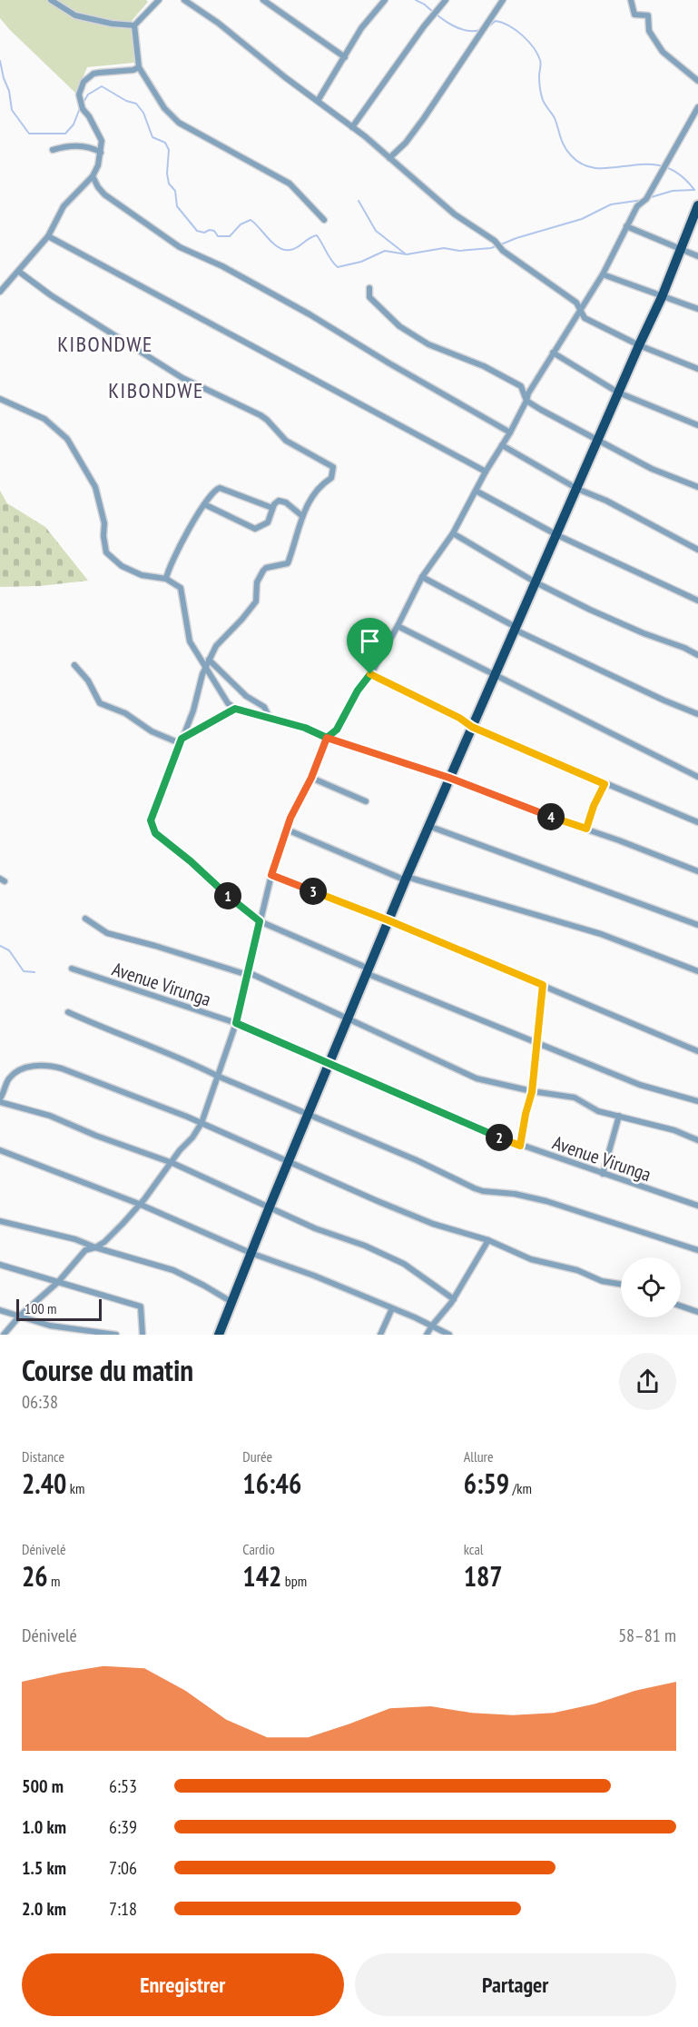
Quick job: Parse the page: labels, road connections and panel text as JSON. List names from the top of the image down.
{
  "streets": {
    "street": ["Avenue Virunga"]
  },
  "districts": ["KIBONDWE", "KIBONDWE"],
  "scale_bar": "100 m",
  "page": {
    "pins": [
      "4",
      "3",
      "1",
      "2"
    ],
    "scale": "100 m",
    "heading": ["Course du matin", "06:38"],
    "stats": [
      ["Distance", "2.40 km"],
      ["Durée", "16:46"],
      ["Allure", "6:59 /km"],
      ["Dénivelé", "26 m"],
      ["Cardio", "142 bpm"],
      ["kcal", "187"]
    ],
    "chart": ["Dénivelé", "58–81 m"],
    "list": [
      {
        "name": "500 m",
        "note": "6:53"
      },
      {
        "name": "1.0 km",
        "note": "6:39"
      },
      {
        "name": "1.5 km",
        "note": "7:06"
      },
      {
        "name": "2.0 km",
        "note": "7:18"
      }
    ],
    "buttons": ["Enregistrer", "Partager"]
  }
}
